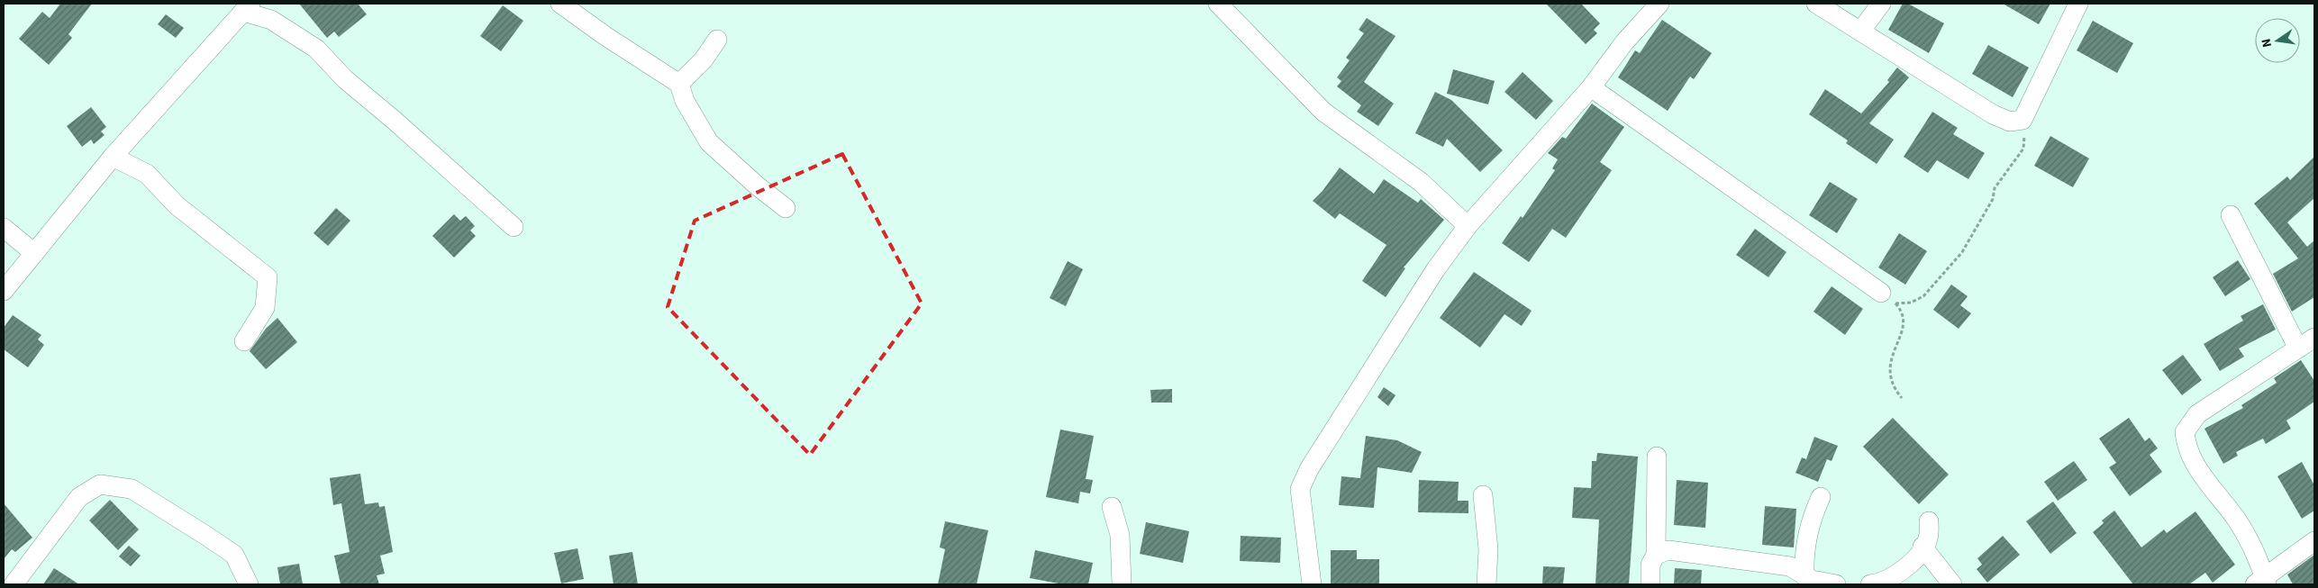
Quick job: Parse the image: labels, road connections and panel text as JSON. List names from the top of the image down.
{
  "north": "left"
}
